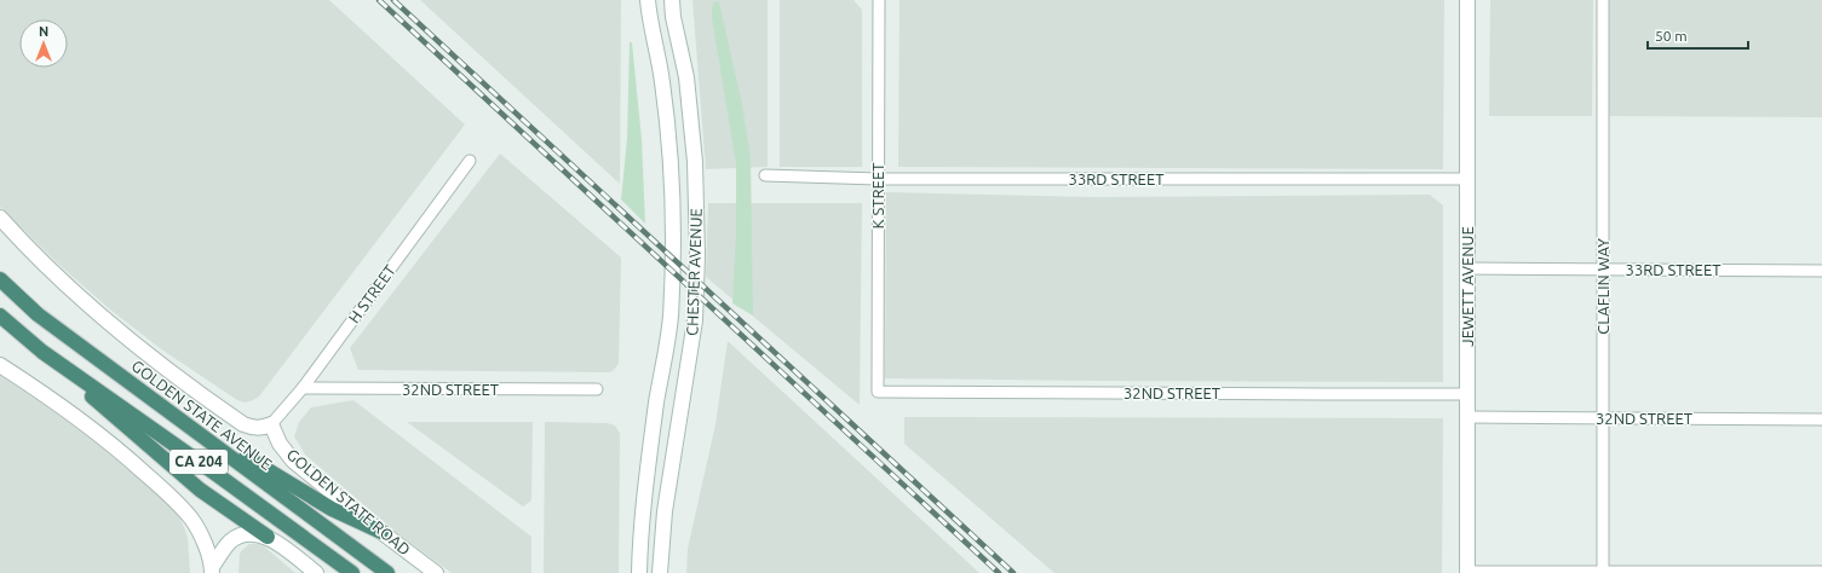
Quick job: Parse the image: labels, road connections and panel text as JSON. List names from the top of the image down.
{
  "streets": {
    "highway": ["GOLDEN STATE AVENUE", "CA 204"],
    "street": [
      "33RD STREET",
      "K STREET",
      "CHESTER AVENUE",
      "JEWETT AVENUE",
      "CLAFLIN WAY",
      "H STREET",
      "32ND STREET",
      "GOLDEN STATE ROAD"
    ]
  },
  "crossings": [
    ["33RD STREET", "K STREET"],
    ["33RD STREET", "JEWETT AVENUE"],
    ["33RD STREET", "CLAFLIN WAY"],
    ["K STREET", "32ND STREET"],
    ["JEWETT AVENUE", "32ND STREET"],
    ["CLAFLIN WAY", "32ND STREET"],
    ["H STREET", "32ND STREET"],
    ["H STREET", "GOLDEN STATE ROAD"]
  ],
  "scale_bar": "50 m",
  "north": "top"
}
